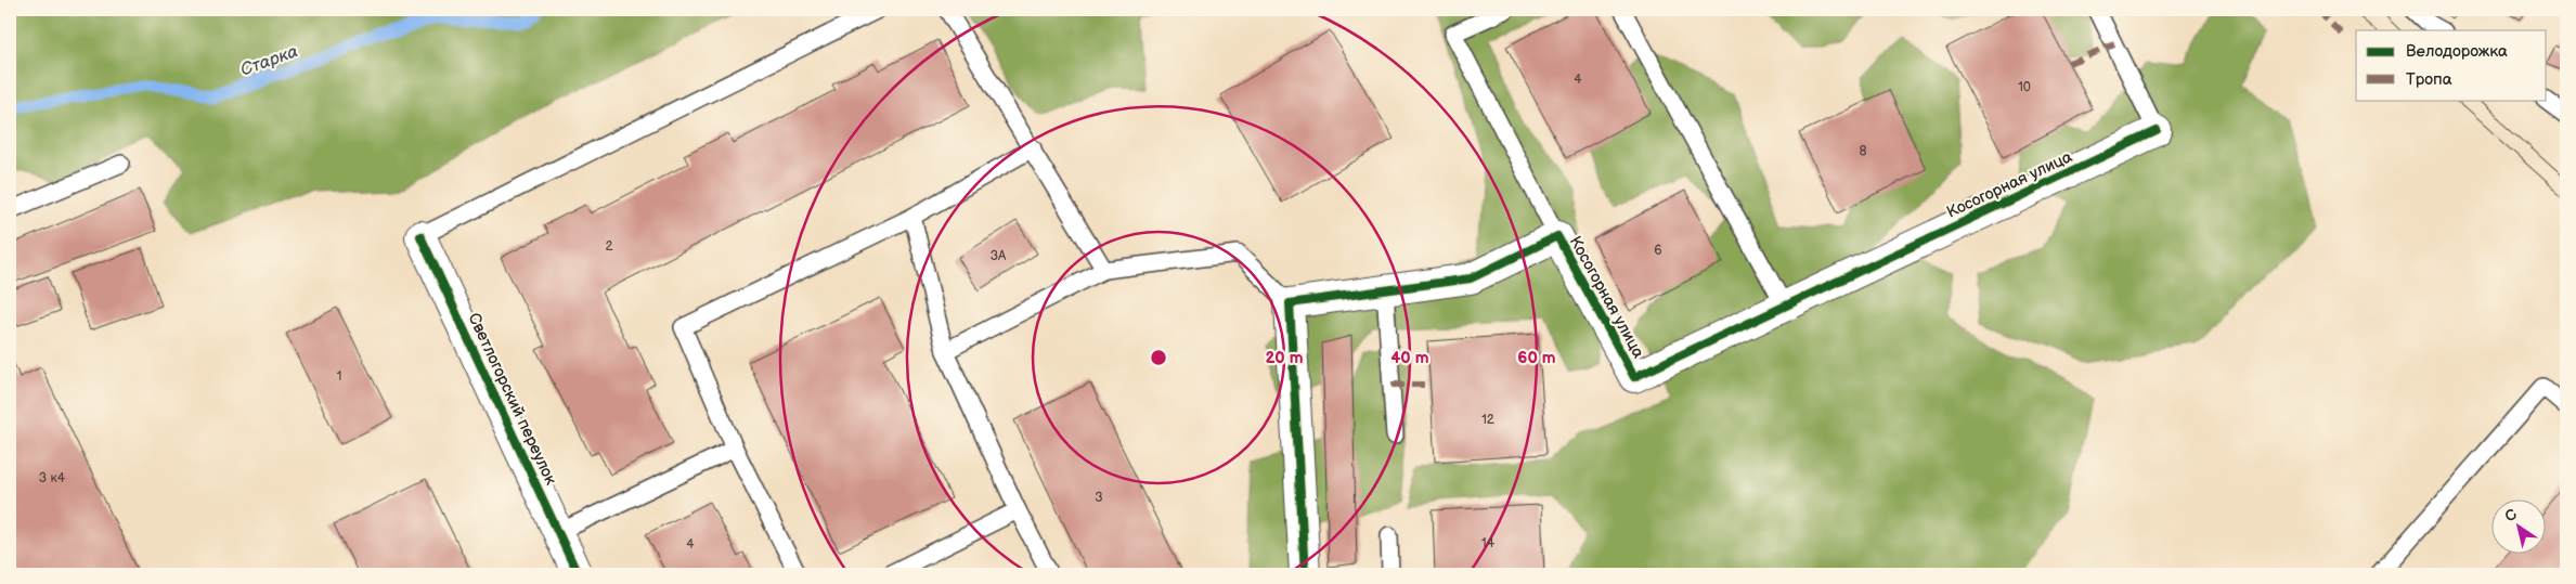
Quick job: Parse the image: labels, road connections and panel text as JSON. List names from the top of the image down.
{
  "streets": {
    "street": ["Косогорная улица", "Светлогорский переулок"]
  },
  "water": ["Старка"],
  "house_numbers": [
    "4",
    "10",
    "8",
    "2",
    "6",
    "3А",
    "1",
    "12",
    "3 к4",
    "3",
    "14",
    "4"
  ],
  "legend": ["Велодорожка", "Тропа"],
  "north": "top left",
  "rings": ["20 m", "40 m", "60 m"]
}
